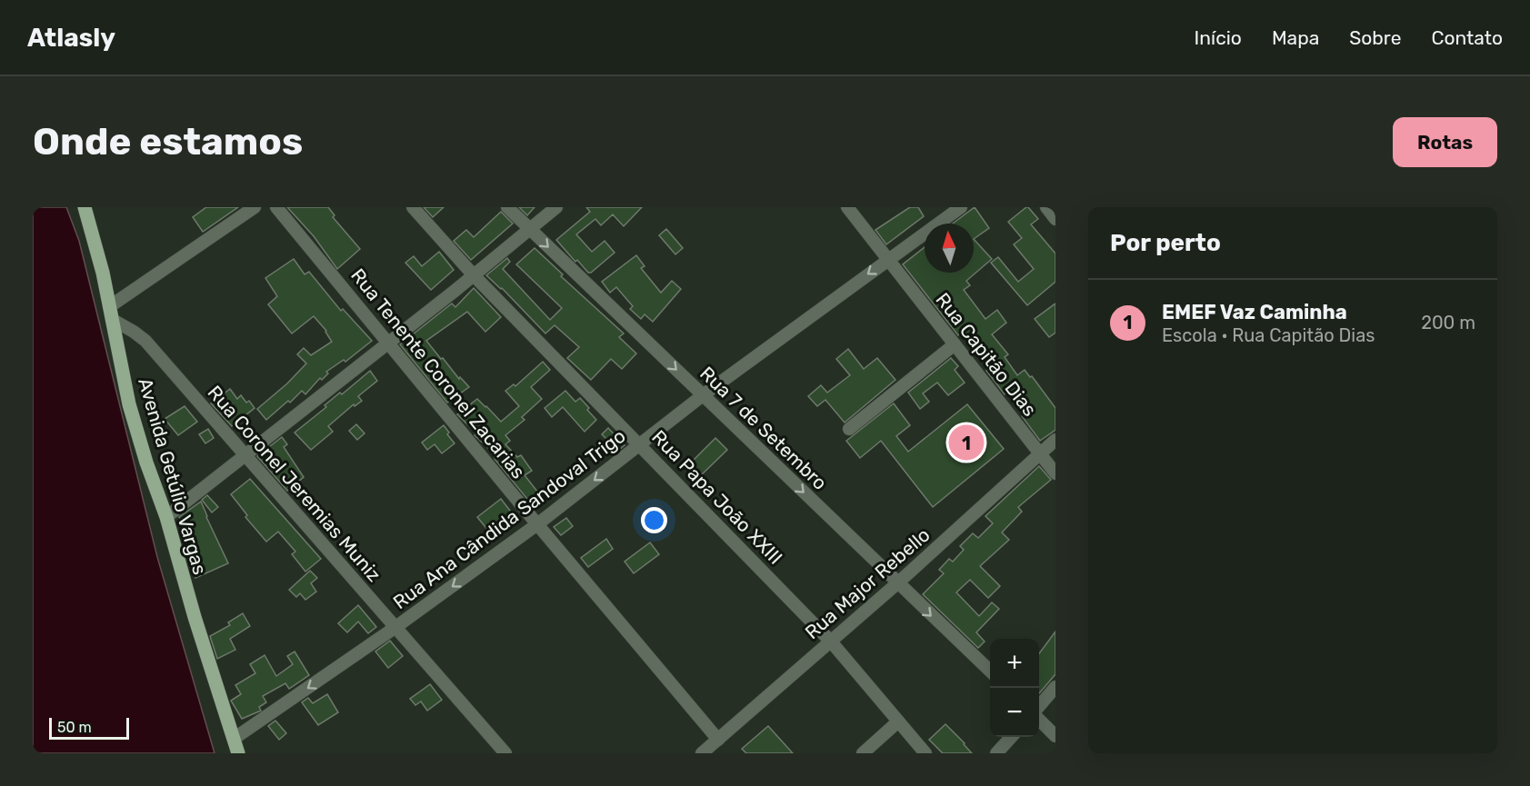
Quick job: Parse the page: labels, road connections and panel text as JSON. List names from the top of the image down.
{
  "streets": {
    "main road": ["Avenida Getúlio Vargas"],
    "street": [
      "Rua Capitão Dias",
      "Rua Tenente Coronel Zacarias",
      "Rua 7 de Setembro",
      "Rua Coronel Jeremias Muniz",
      "Rua Papa João XXIII",
      "Rua Ana Cândida Sandoval Trigo",
      "Rua Major Rebello"
    ]
  },
  "crossings": [
    ["Rua Capitão Dias", "Rua Ana Cândida Sandoval Trigo"],
    ["Rua Capitão Dias", "Rua Major Rebello"],
    ["Rua Tenente Coronel Zacarias", "Rua Ana Cândida Sandoval Trigo"],
    ["Rua Tenente Coronel Zacarias", "Rua Major Rebello"],
    ["Rua 7 de Setembro", "Rua Ana Cândida Sandoval Trigo"],
    ["Rua 7 de Setembro", "Rua Major Rebello"],
    ["Avenida Getúlio Vargas", "Rua Coronel Jeremias Muniz"],
    ["Avenida Getúlio Vargas", "Rua Ana Cândida Sandoval Trigo"],
    ["Rua Coronel Jeremias Muniz", "Rua Ana Cândida Sandoval Trigo"],
    ["Rua Papa João XXIII", "Rua Ana Cândida Sandoval Trigo"],
    ["Rua Papa João XXIII", "Rua Major Rebello"]
  ],
  "one_way": ["Rua 7 de Setembro", "Rua Ana Cândida Sandoval Trigo"],
  "scale_bar": "50 m",
  "north": "top",
  "page": {
    "header": "Atlasly",
    "nav": [
      "Início",
      "Mapa",
      "Sobre",
      "Contato"
    ],
    "buttons": "Rotas",
    "title": "Onde estamos",
    "heading": "Por perto",
    "list": [
      {
        "mark": "1",
        "name": "EMEF Vaz Caminha",
        "note": "Escola · Rua Capitão Dias",
        "value": "200 m"
      }
    ],
    "pins": "1",
    "map_buttons": ["+", "−"],
    "scale": "50 m"
  }
}
